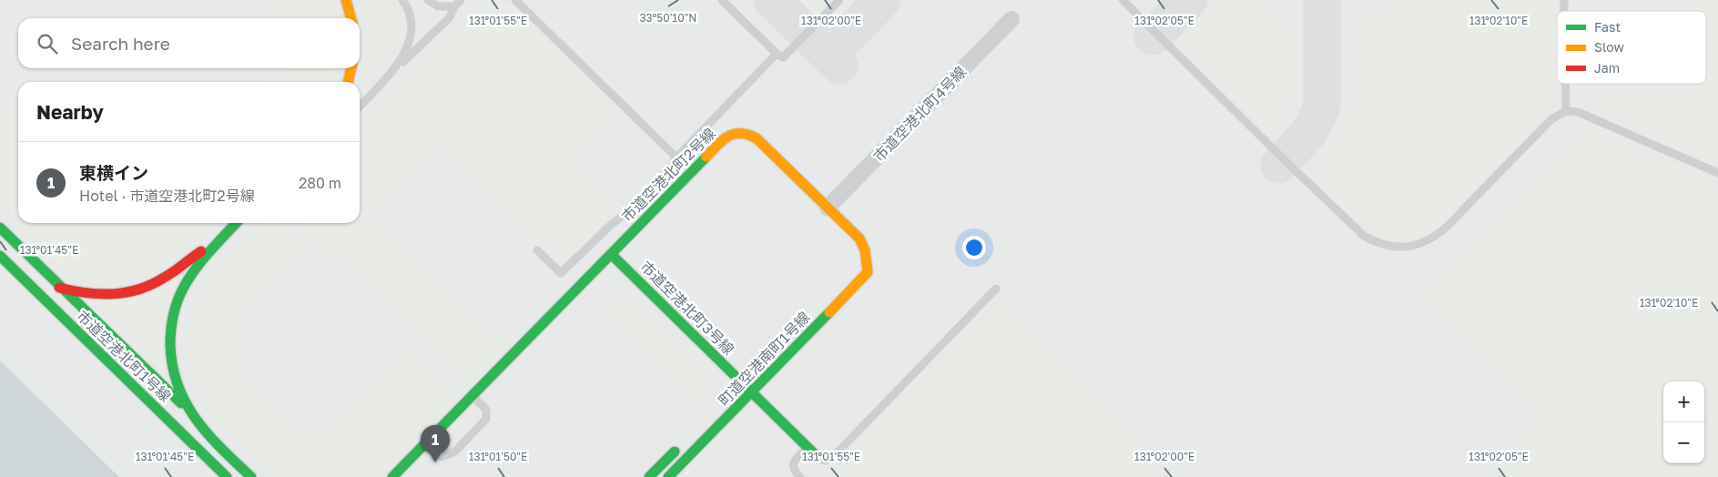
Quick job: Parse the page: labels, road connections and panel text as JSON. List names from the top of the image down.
{
  "streets": {
    "street": [
      "市道空港北町4号線",
      "市道空港北町2号線",
      "市道空港北町3号線",
      "市道空港北町1号線",
      "町道空港南町1号線"
    ]
  },
  "crossings": [
    ["市道空港北町4号線", "市道空港北町2号線"],
    ["市道空港北町2号線", "市道空港北町3号線"],
    ["市道空港北町2号線", "町道空港南町1号線"],
    ["市道空港北町3号線", "町道空港南町1号線"]
  ],
  "legend": ["Fast", "Slow", "Jam"],
  "page": {
    "search": "Search here",
    "heading": "Nearby",
    "list": [
      {
        "mark": "1",
        "name": "東横イン",
        "note": "Hotel · 市道空港北町2号線",
        "value": "280 m"
      }
    ],
    "map_buttons": ["+", "−"],
    "pins": "1"
  },
  "coordinates": [
    "33°50'10\"N",
    "131°01'55\"E",
    "131°02'00\"E",
    "131°02'05\"E",
    "131°02'10\"E",
    "131°01'45\"E",
    "131°01'50\"E"
  ]
}
